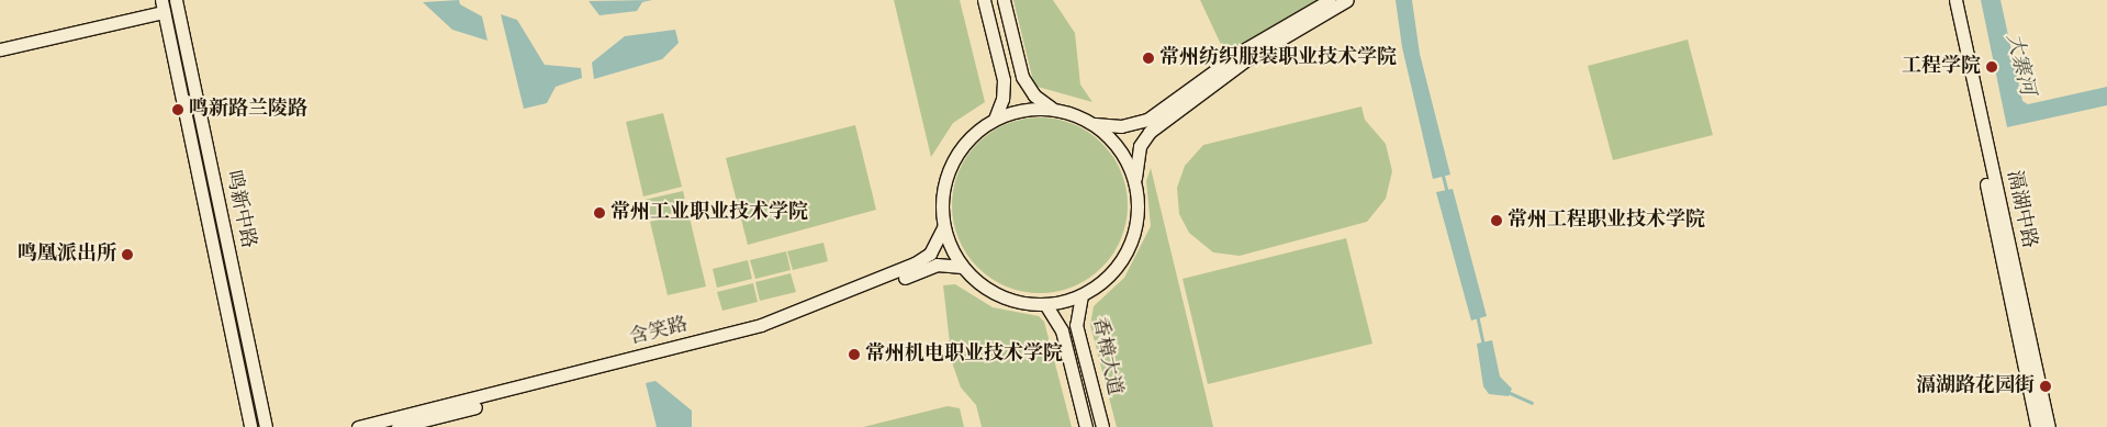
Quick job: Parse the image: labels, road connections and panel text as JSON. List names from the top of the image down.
{
  "streets": {
    "street": [
      "鸣新中路",
      "滆湖中路",
      "含笑路",
      "香樟大道"
    ]
  },
  "crossings": [
    ["含笑路", "香樟大道"]
  ],
  "water": ["大寨河"],
  "places": [
    "常州纺织服装职业技术学院",
    "工程学院",
    "鸣新路兰陵路",
    "常州工业职业技术学院",
    "常州工程职业技术学院",
    "鸣凰派出所",
    "常州机电职业技术学院",
    "滆湖路花园街"
  ]
}
